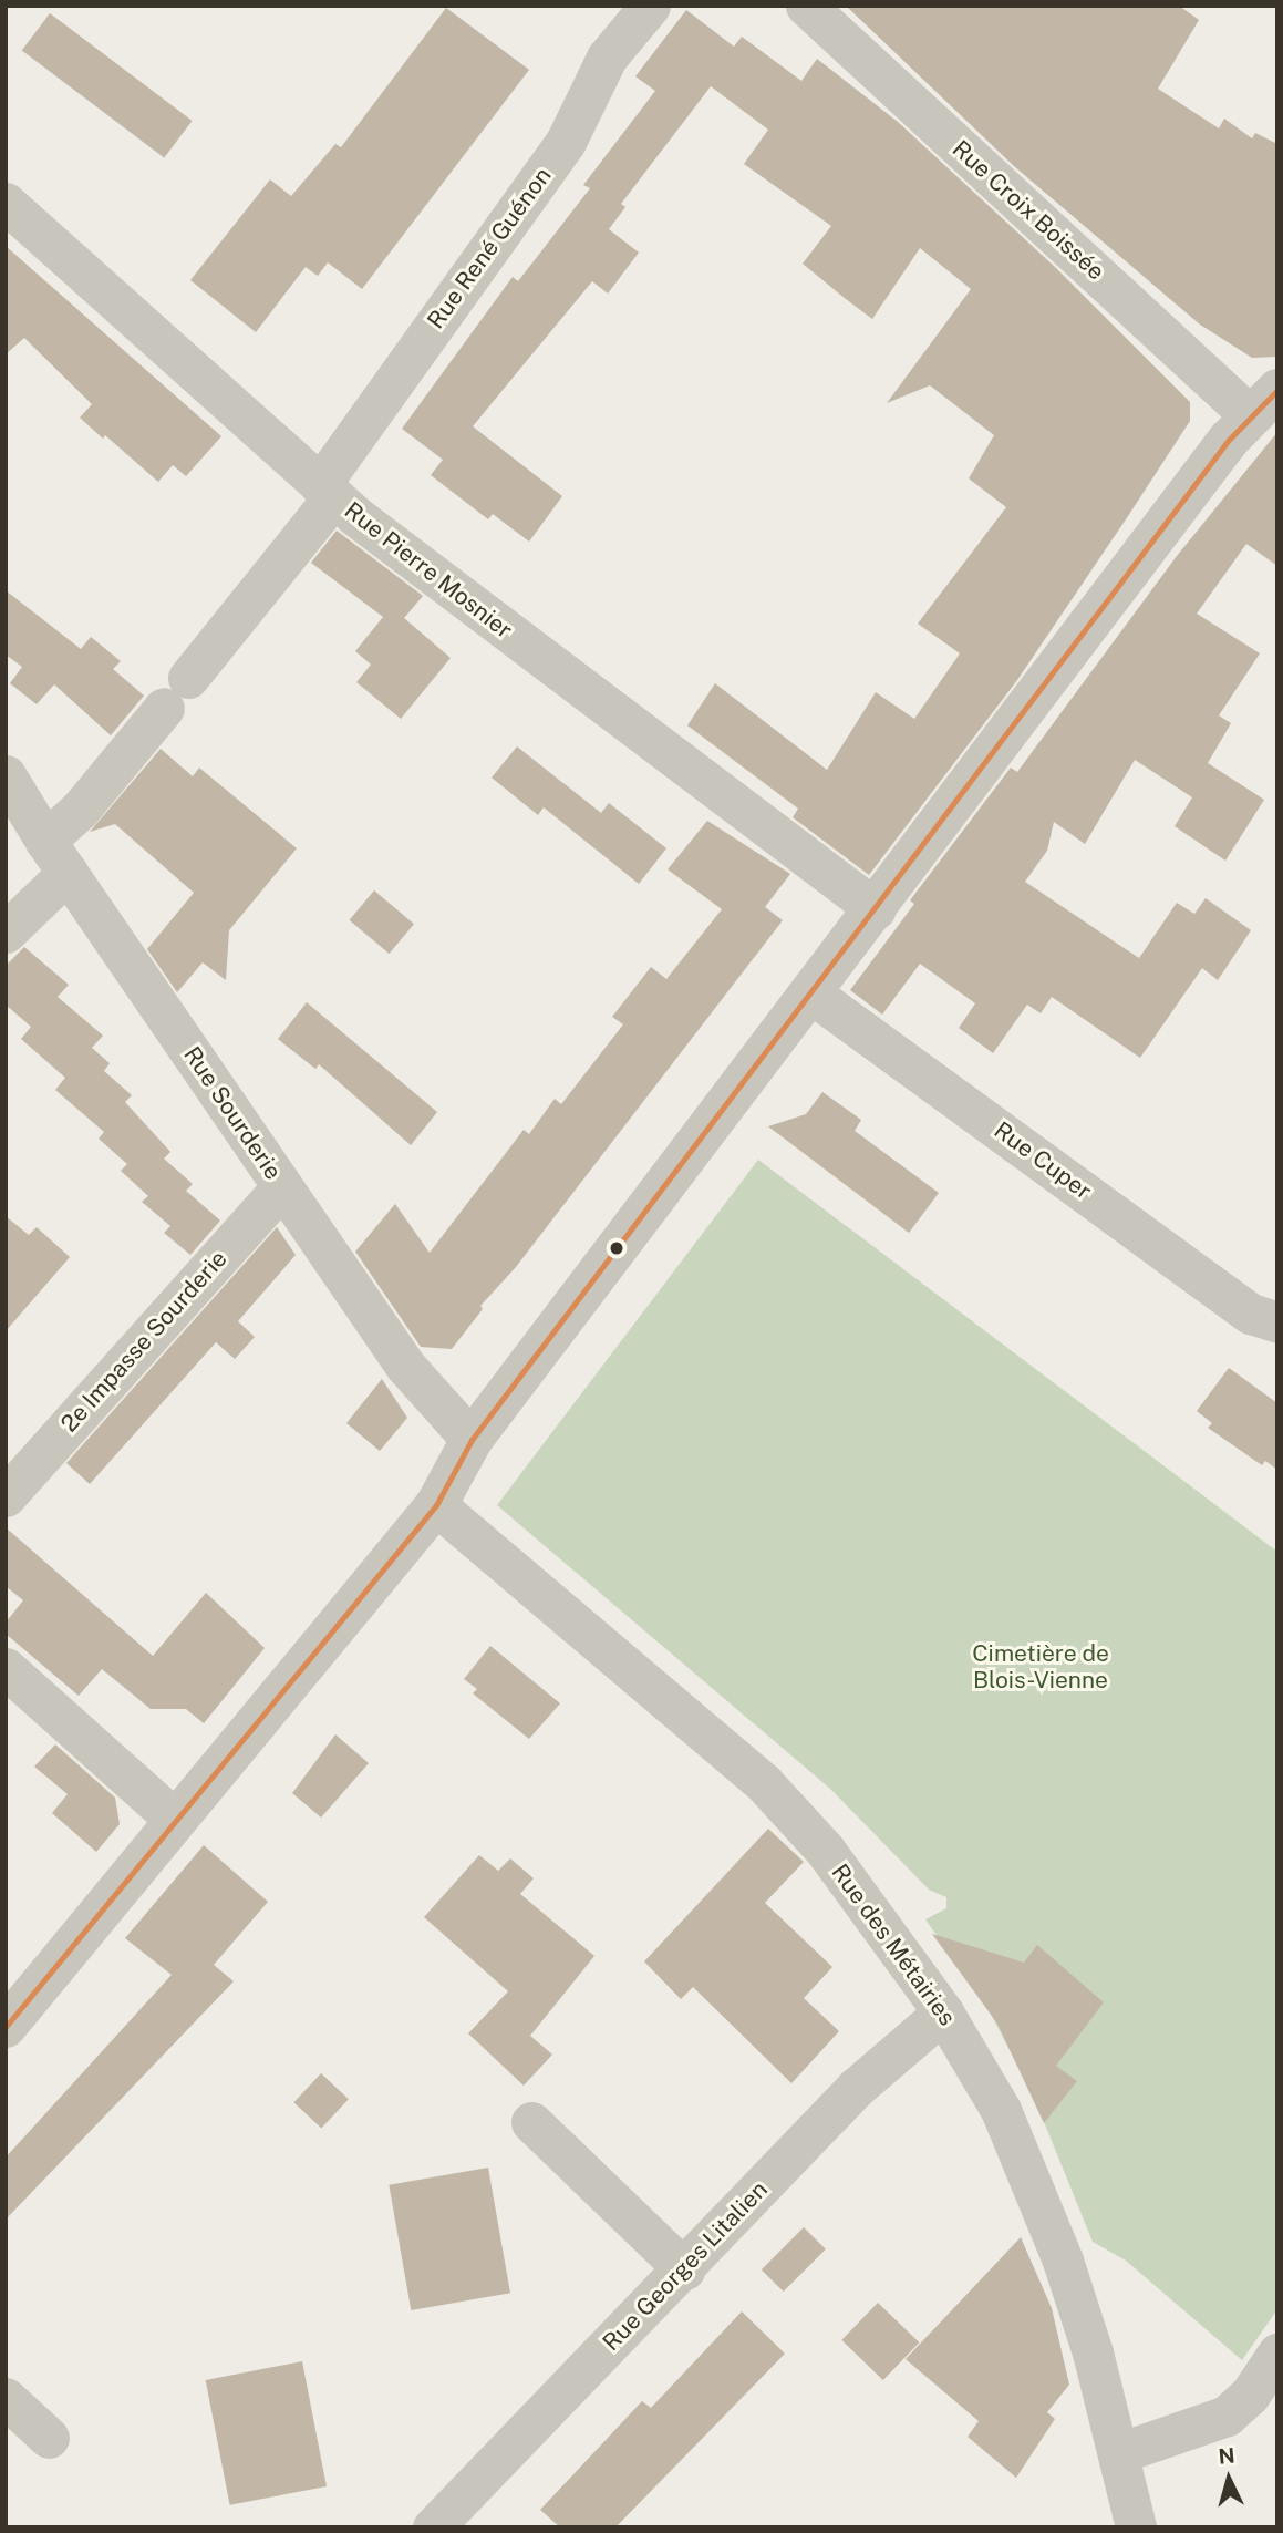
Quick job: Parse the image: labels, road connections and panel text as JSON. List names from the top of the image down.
{
  "streets": {
    "street": [
      "Rue Croix Boissée",
      "Rue René Guénon",
      "Rue Pierre Mosnier",
      "Rue Sourderie",
      "Rue Cuper",
      "2e Impasse Sourderie",
      "Rue des Métairies",
      "Rue Georges Litalien"
    ]
  },
  "crossings": [
    ["Rue René Guénon", "Rue Pierre Mosnier"],
    ["Rue René Guénon", "Rue Sourderie"],
    ["Rue Sourderie", "2e Impasse Sourderie"],
    ["Rue des Métairies", "Rue Georges Litalien"]
  ],
  "parks": ["Cimetière de Blois-Vienne"],
  "north": "top"
}
